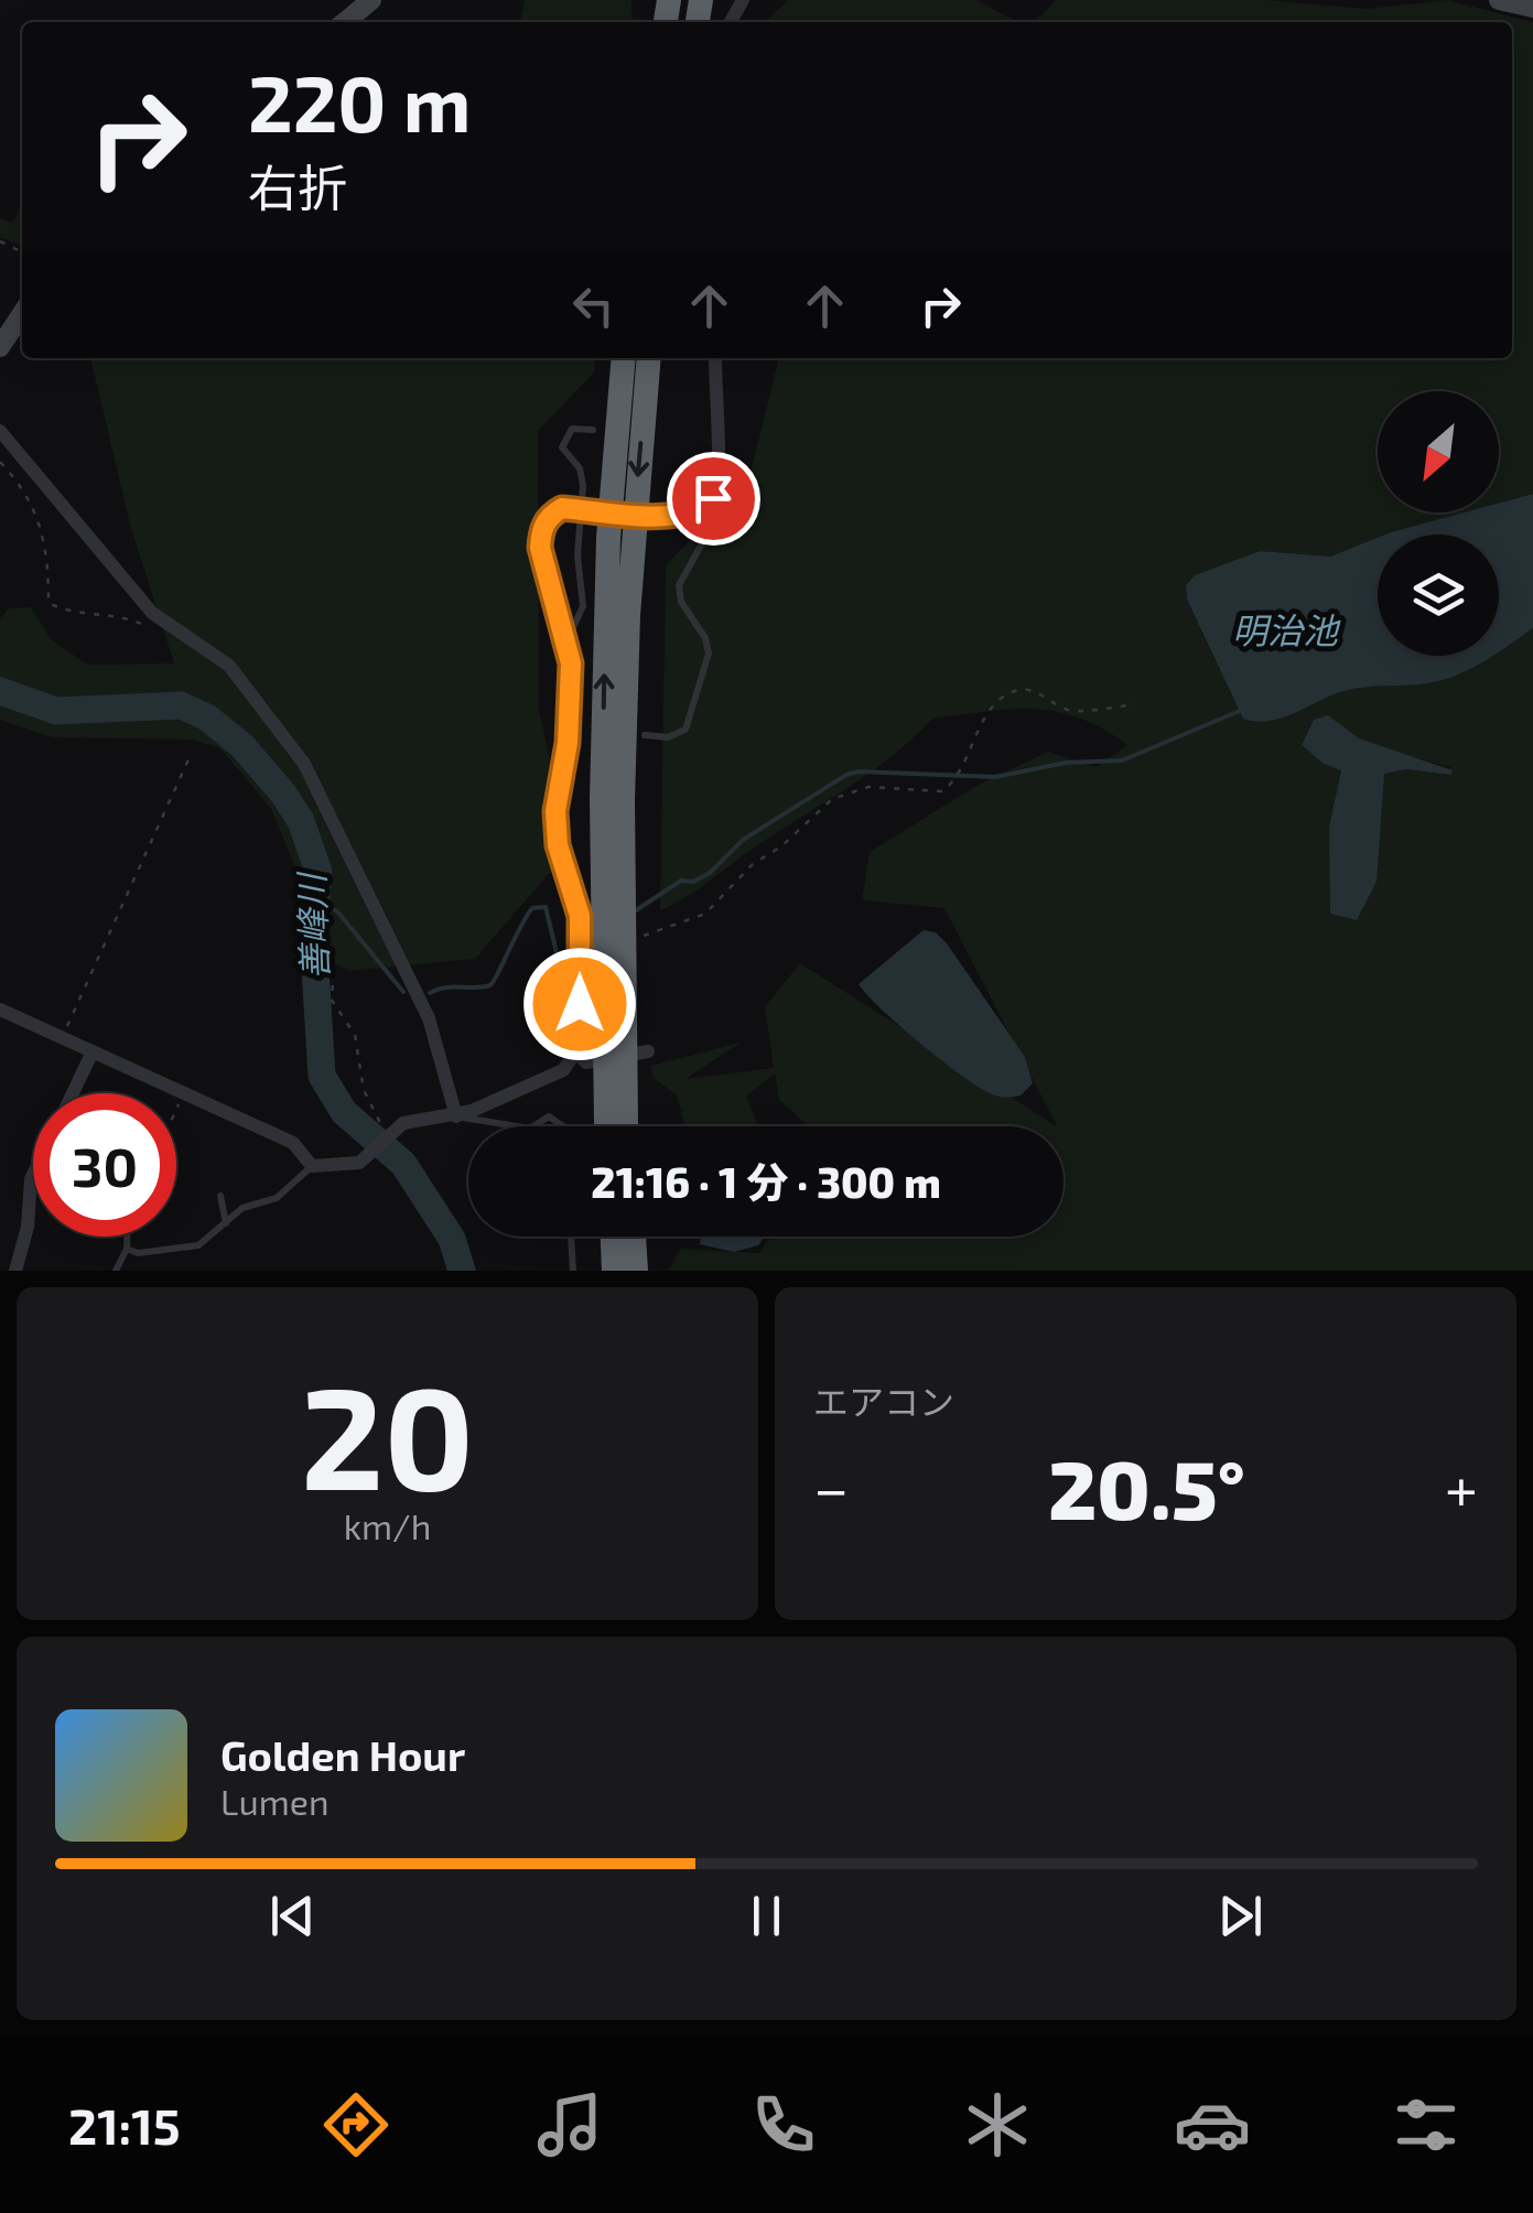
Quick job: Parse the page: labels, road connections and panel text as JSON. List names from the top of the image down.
{
  "water": ["明治池", "善峰川"],
  "north": "bottom left",
  "page": {
    "turn": ["220 m", "右折"],
    "limit": "30",
    "trip": "21:16 · 1 分 · 300 m",
    "tile": [
      ["20", "km/h"],
      "エアコン"
    ],
    "heat": ["−", "20.5°", "+"],
    "song": ["Golden Hour", "Lumen"],
    "tabs": "21:15"
  }
}
